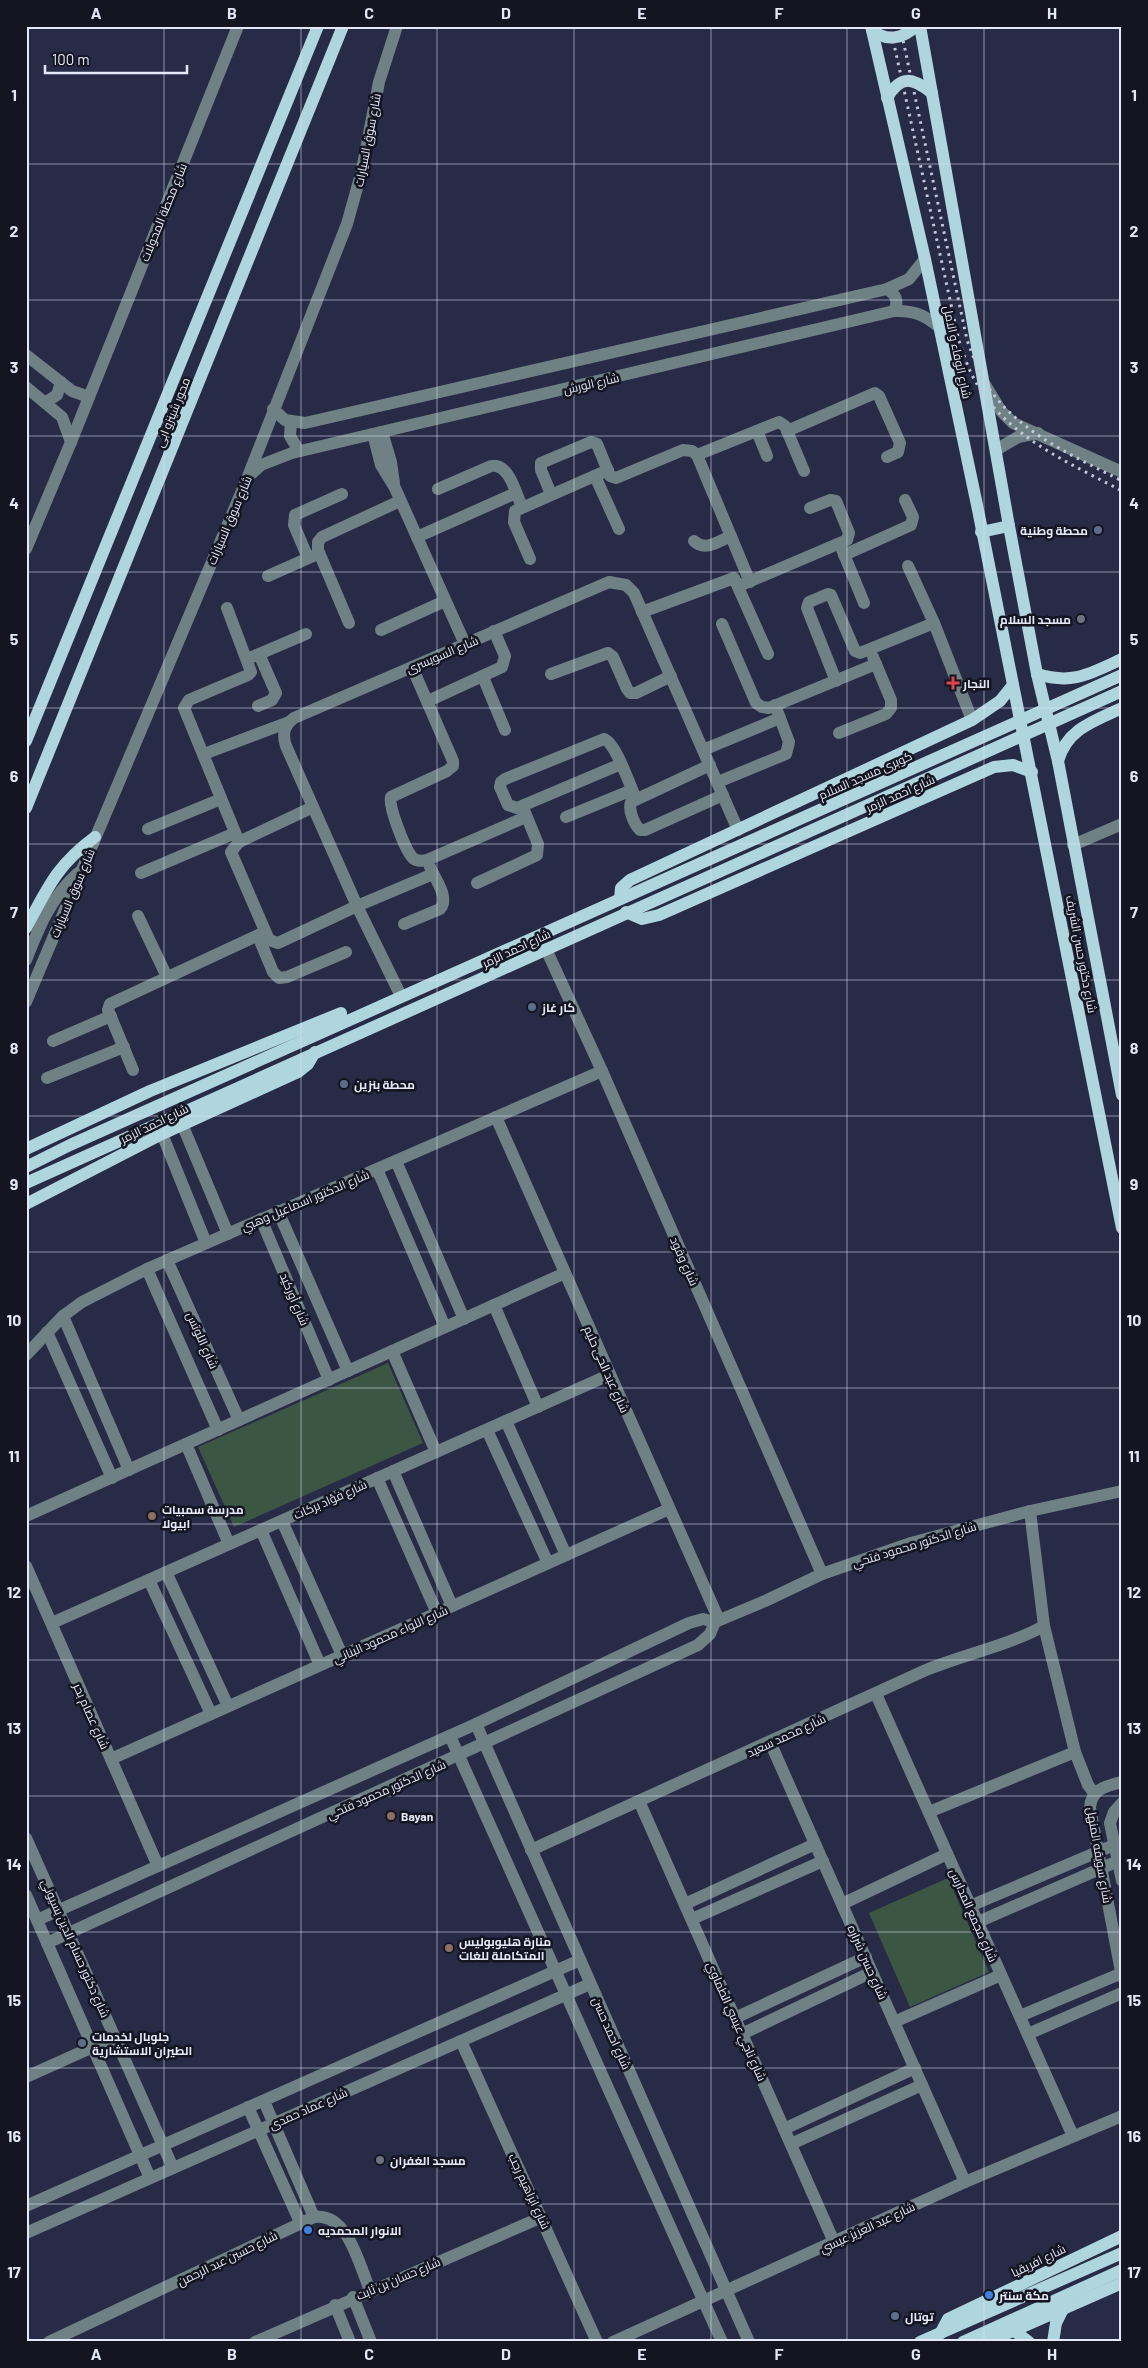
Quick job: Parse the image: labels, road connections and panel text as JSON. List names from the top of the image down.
{
  "streets": {
    "main road": [
      "شارع الوفاء و الامل",
      "محور شينزو ابى",
      "كوبرى مسجد السلام",
      "شارع احمد الزمر",
      "شارع دكتور حسن الشريف",
      "شارع افريقيا"
    ],
    "street": [
      "شارع سوق السيارات",
      "شارع محطة المحولات",
      "شارع الورش",
      "شارع السويسرى",
      "شارع الدكتور اسماعيل وهبي",
      "شارع وقود",
      "شارع أوركيد",
      "شارع اللوتس",
      "شارع عبد الحى حليم",
      "شارع فؤاد بركات",
      "شارع الدكتور محمود فتحي",
      "شارع اللواء محمود البناني",
      "شارع عصام بحر",
      "شارع محمد سعيد",
      "شارع سويقه المنهل",
      "شارع مجمع المدارس",
      "شارع دكتور حسام الدين بسيوني",
      "شارع حسن شراره",
      "شارع ناجي عيسي الطماوي",
      "شارع احمد حسن",
      "شارع عماد حمدى",
      "شارع ابراهيم رجب",
      "شارع عبد العزيز عيسي",
      "شارع حسين عبد الرحمن",
      "شارع حسان بن ثابت"
    ]
  },
  "crossings": [
    ["شارع سوق السيارات", "شارع الورش"],
    ["شارع الوفاء و الامل", "شارع الورش"],
    ["شارع الوفاء و الامل", "شارع دكتور حسن الشريف"],
    ["كوبرى مسجد السلام", "شارع احمد الزمر"],
    ["شارع احمد الزمر", "شارع دكتور حسن الشريف"],
    ["شارع احمد الزمر", "شارع وقود"],
    ["شارع الدكتور اسماعيل وهبي", "شارع وقود"],
    ["شارع الدكتور اسماعيل وهبي", "شارع أوركيد"],
    ["شارع الدكتور اسماعيل وهبي", "شارع اللوتس"],
    ["شارع الدكتور اسماعيل وهبي", "شارع عبد الحى حليم"],
    ["شارع وقود", "شارع الدكتور محمود فتحي"],
    ["شارع عبد الحى حليم", "شارع فؤاد بركات"],
    ["شارع عبد الحى حليم", "شارع الدكتور محمود فتحي"],
    ["شارع عبد الحى حليم", "شارع اللواء محمود البناني"],
    ["شارع فؤاد بركات", "شارع عصام بحر"],
    ["شارع الدكتور محمود فتحي", "شارع عصام بحر"],
    ["شارع الدكتور محمود فتحي", "شارع دكتور حسام الدين بسيوني"],
    ["شارع الدكتور محمود فتحي", "شارع احمد حسن"],
    ["شارع اللواء محمود البناني", "شارع عصام بحر"],
    ["شارع محمد سعيد", "شارع مجمع المدارس"],
    ["شارع محمد سعيد", "شارع حسن شراره"],
    ["شارع محمد سعيد", "شارع ناجي عيسي الطماوي"],
    ["شارع محمد سعيد", "شارع احمد حسن"],
    ["شارع مجمع المدارس", "شارع عبد العزيز عيسي"],
    ["شارع دكتور حسام الدين بسيوني", "شارع عماد حمدى"],
    ["شارع حسن شراره", "شارع عبد العزيز عيسي"],
    ["شارع ناجي عيسي الطماوي", "شارع عبد العزيز عيسي"],
    ["شارع احمد حسن", "شارع عماد حمدى"],
    ["شارع احمد حسن", "شارع عبد العزيز عيسي"],
    ["شارع عماد حمدى", "شارع ابراهيم رجب"],
    ["شارع ابراهيم رجب", "شارع حسان بن ثابت"]
  ],
  "places": {
    "other": [
      "محطة وطنية",
      "مسجد السلام",
      "كار غاز",
      "محطة بنزين",
      "مدرسة سمبيات ابيولا",
      "Bayan",
      "منارة هليوبوليس المتكاملة للغات",
      "جلوبال لخدمات الطيران الاستشارية",
      "مسجد الغفران",
      "الانوار المحمديه",
      "مكة سنتر",
      "توتال"
    ],
    "health": ["النجار"]
  },
  "scale_bar": "100 m",
  "grid": {
    "columns": [
      "A",
      "B",
      "C",
      "D",
      "E",
      "F",
      "G",
      "H"
    ],
    "rows": [
      "1",
      "2",
      "3",
      "4",
      "5",
      "6",
      "7",
      "8",
      "9",
      "10",
      "11",
      "12",
      "13",
      "14",
      "15",
      "16",
      "17"
    ]
  }
}
